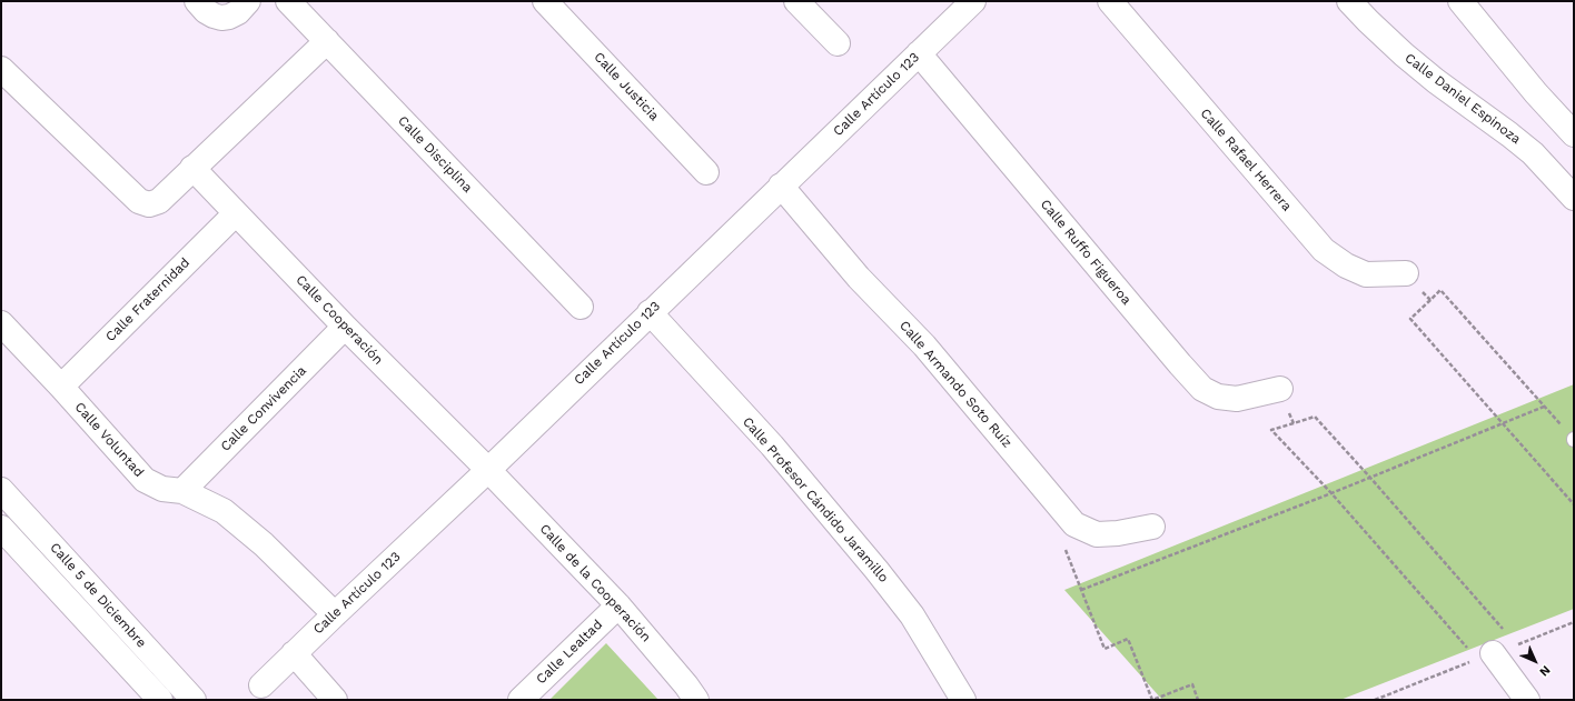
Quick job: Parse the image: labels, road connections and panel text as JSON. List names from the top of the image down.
{
  "streets": {
    "street": [
      "Calle Justicia",
      "Calle Artículo 123",
      "Calle Daniel Espinoza",
      "Calle Disciplina",
      "Calle Rafael Herrera",
      "Calle Ruffo Figueroa",
      "Calle Fraternidad",
      "Calle Cooperación",
      "Calle Armando Soto Ruíz",
      "Calle Convivencia",
      "Calle Voluntad",
      "Calle Profesor Cándido Jaramillo",
      "Calle de la Cooperación",
      "Calle 5 de Diciembre",
      "Calle Lealtad"
    ]
  },
  "crossings": [
    ["Calle Artículo 123", "Calle Ruffo Figueroa"],
    ["Calle Artículo 123", "Calle Cooperación"],
    ["Calle Artículo 123", "Calle Armando Soto Ruíz"],
    ["Calle Artículo 123", "Calle Voluntad"],
    ["Calle Artículo 123", "Calle Profesor Cándido Jaramillo"],
    ["Calle Artículo 123", "Calle de la Cooperación"],
    ["Calle Fraternidad", "Calle Cooperación"],
    ["Calle Fraternidad", "Calle Voluntad"],
    ["Calle Cooperación", "Calle Convivencia"],
    ["Calle Cooperación", "Calle de la Cooperación"],
    ["Calle Convivencia", "Calle Voluntad"],
    ["Calle de la Cooperación", "Calle Lealtad"]
  ],
  "north": "bottom right"
}
